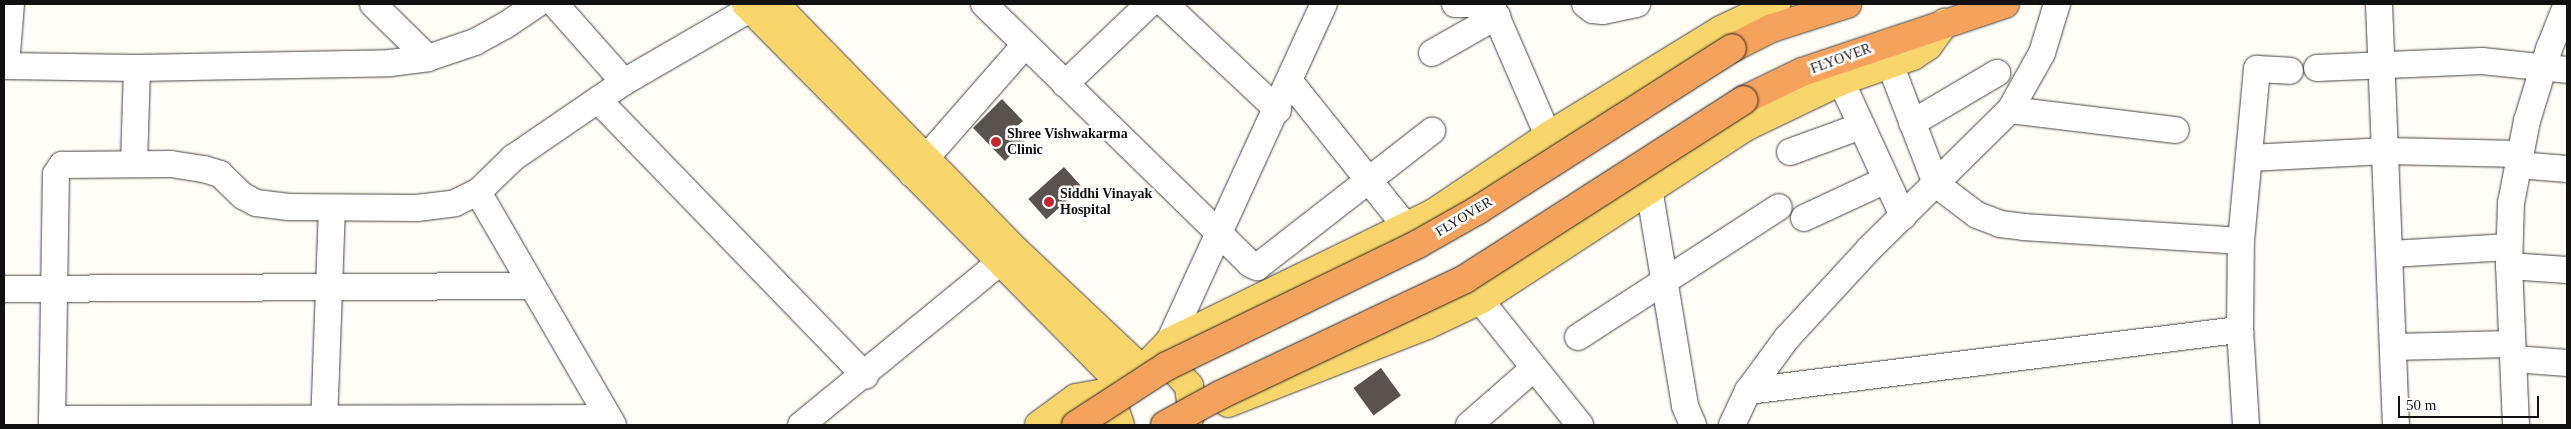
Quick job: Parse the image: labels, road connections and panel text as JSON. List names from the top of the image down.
{
  "streets": {
    "highway": ["FLYOVER"]
  },
  "places": ["Shree Vishwakarma Clinic", "Siddhi Vinayak Hospital"],
  "scale_bar": "50 m"
}
